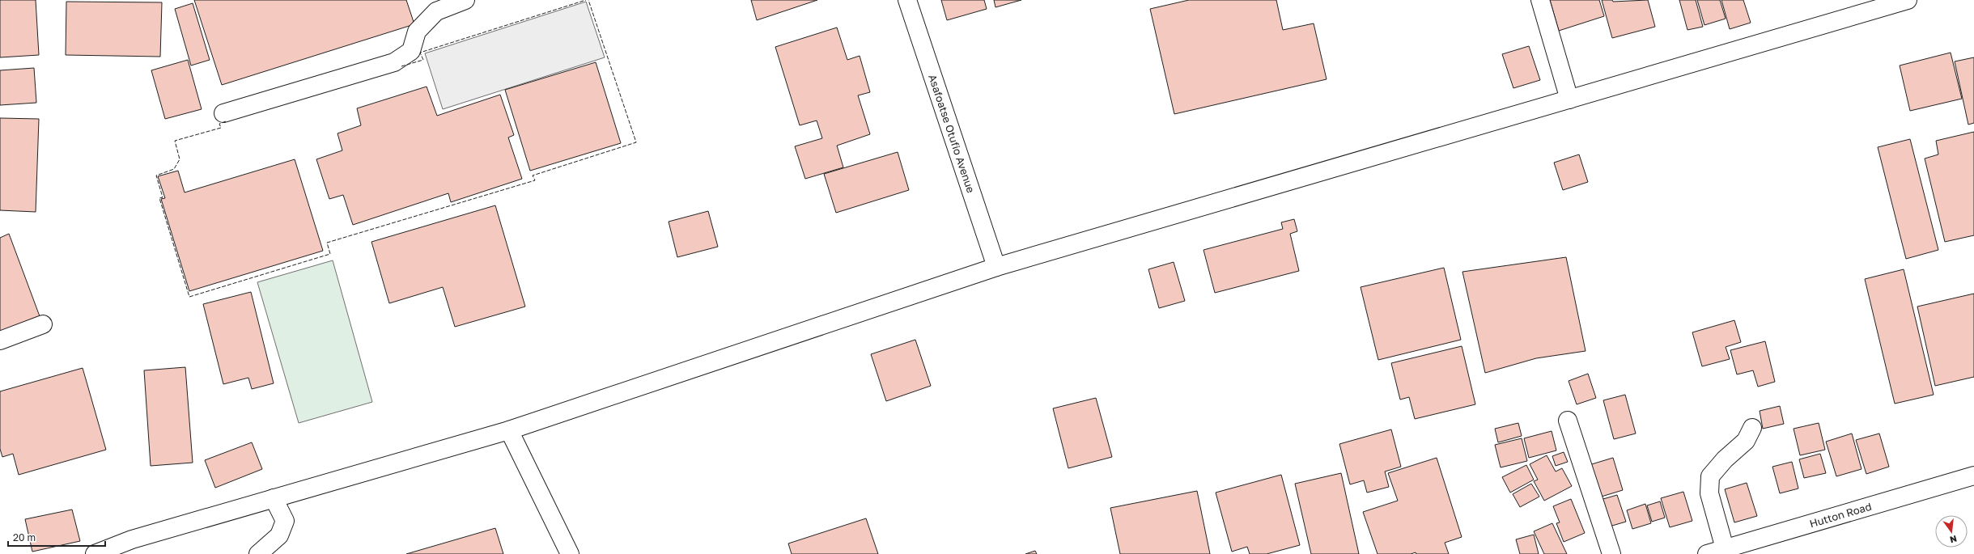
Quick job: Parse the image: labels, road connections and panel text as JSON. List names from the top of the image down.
{
  "streets": {
    "street": ["Asafoatse Otufio Avenue", "Hutton Road"]
  },
  "scale_bar": "20 m",
  "north": "bottom"
}
